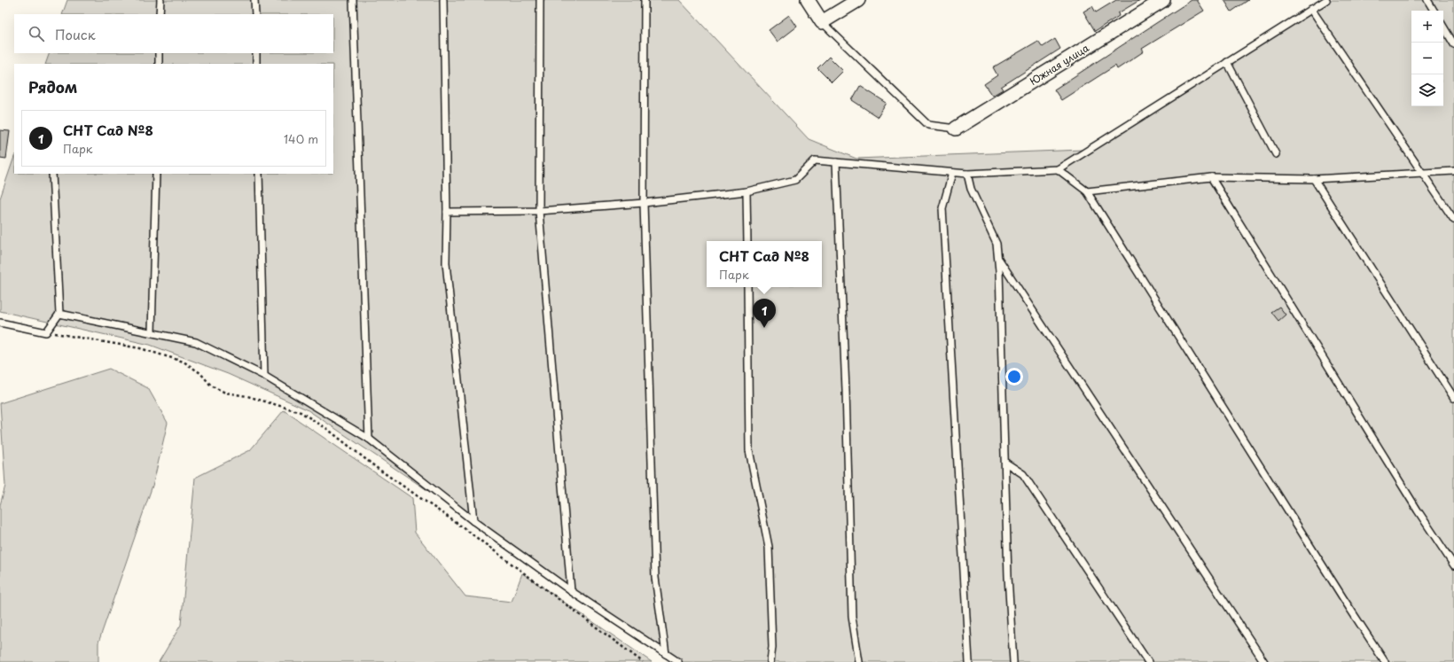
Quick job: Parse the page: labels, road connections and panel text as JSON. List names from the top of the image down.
{
  "streets": {
    "street": ["Южная улица"]
  },
  "page": {
    "map_buttons": ["+", "−"],
    "search": "Поиск",
    "heading": "Рядом",
    "list": [
      {
        "mark": "1",
        "name": "СНТ Сад №8",
        "note": "Парк",
        "value": "140 m"
      }
    ],
    "popup": ["СНТ Сад №8", "Парк"],
    "pins": "1"
  }
}
